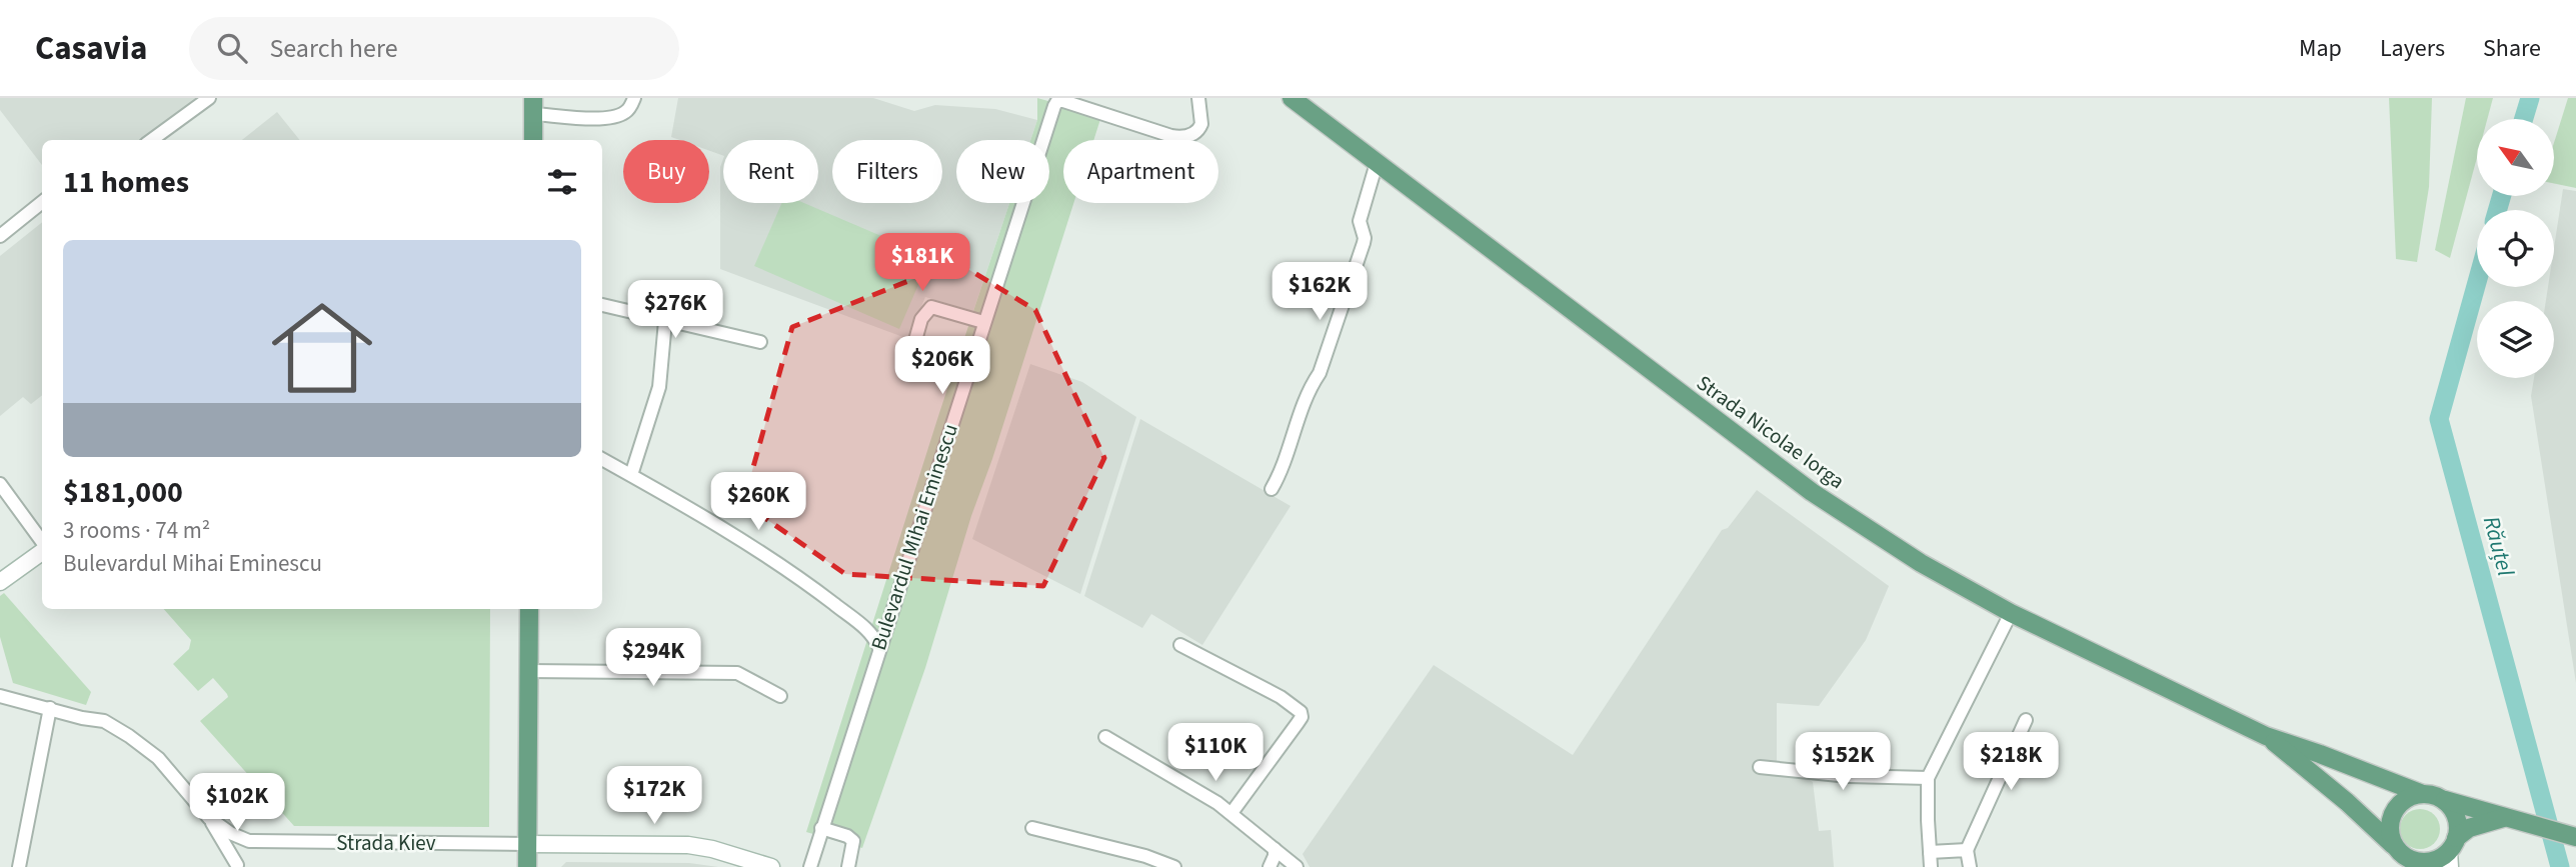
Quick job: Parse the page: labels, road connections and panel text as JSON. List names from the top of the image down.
{
  "streets": {
    "main road": ["Strada Nicolae Iorga"],
    "street": ["Bulevardul Mihai Eminescu", "Strada Kiev"]
  },
  "water": ["Răuțel"],
  "north": "top left",
  "page": {
    "header": "Casavia",
    "search": "Search here",
    "nav": ["Map", "Layers", "Share"],
    "chip": [
      "Buy",
      "Rent",
      "Filters",
      "New",
      "Apartment"
    ],
    "heading": "11 homes",
    "list": [
      {
        "name": "$181,000",
        "note": "3 rooms · 74 m² · Bulevardul Mihai Eminescu"
      }
    ],
    "price": [
      "$181K",
      "$162K",
      "$276K",
      "$206K",
      "$260K",
      "$294K",
      "$110K",
      "$152K",
      "$218K",
      "$172K",
      "$102K"
    ]
  }
}
